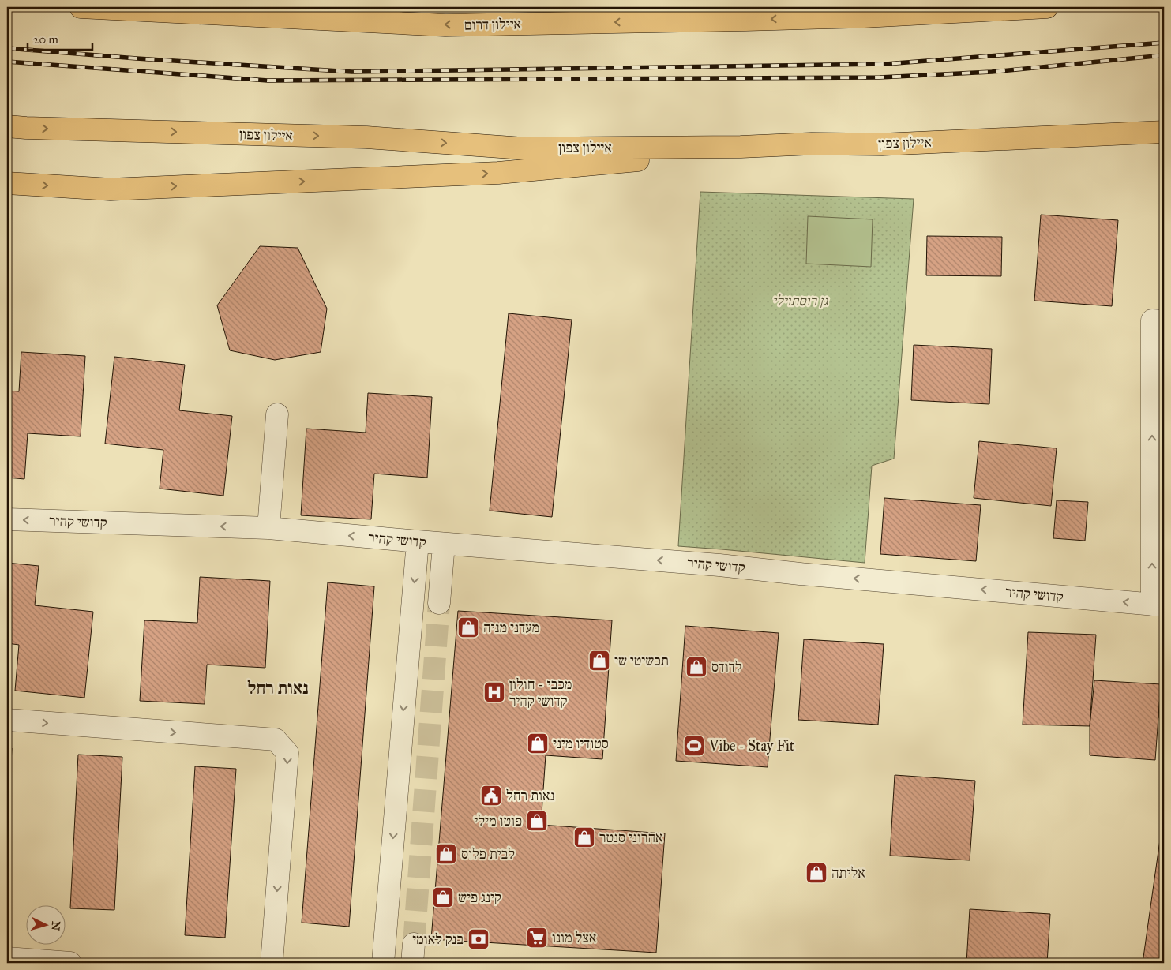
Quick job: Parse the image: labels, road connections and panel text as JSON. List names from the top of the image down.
{
  "streets": {
    "highway": ["איילון דרום", "איילון צפון"],
    "street": ["קדושי קהיר"]
  },
  "one_way": ["קדושי קהיר"],
  "districts": ["נאות רחל"],
  "parks": ["גן רוסתוילי"],
  "places": {
    "shop": [
      "מעדני מניה",
      "תכשיטי שי",
      "לדודס",
      "סטודיו מיני",
      "פוטו מילי",
      "אהרוני סנטר",
      "לבית פלוס",
      "אליתה",
      "קינג פיש"
    ],
    "hospital": ["מכבי - חולון קדושי קהיר"],
    "sports": ["Vibe - Stay Fit"],
    "public building": ["נאות רחל"],
    "supermarket": ["אצל מונו"],
    "bank": ["בנק לאומי"]
  },
  "scale_bar": "20 m",
  "north": "right"
}
